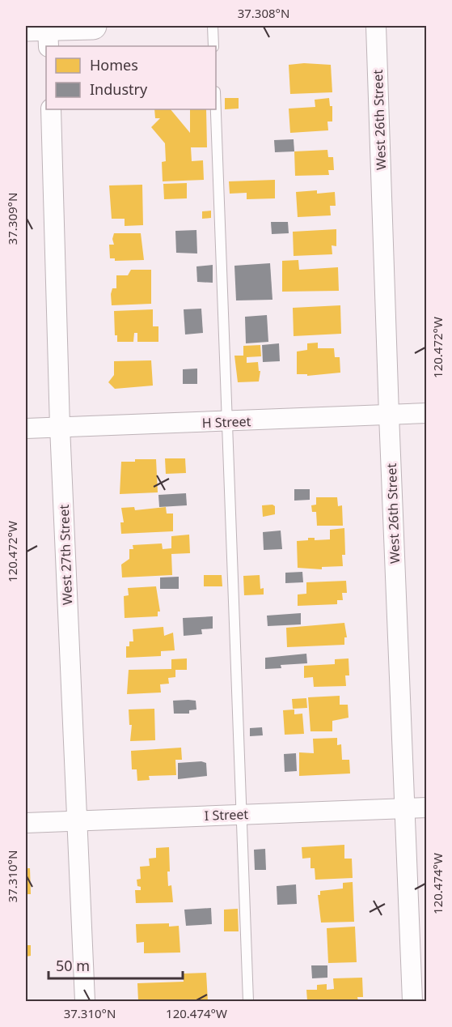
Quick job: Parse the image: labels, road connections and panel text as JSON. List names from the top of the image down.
{
  "streets": {
    "street": [
      "West 26th Street",
      "H Street",
      "West 27th Street",
      "I Street"
    ]
  },
  "crossings": [
    ["West 26th Street", "H Street"],
    ["West 26th Street", "I Street"],
    ["H Street", "West 27th Street"],
    ["West 27th Street", "I Street"]
  ],
  "legend": ["Homes", "Industry"],
  "scale_bar": "50 m",
  "coordinates": [
    "37.308°N",
    "37.309°N",
    "120.472°W",
    "37.310°N",
    "120.474°W"
  ]
}
